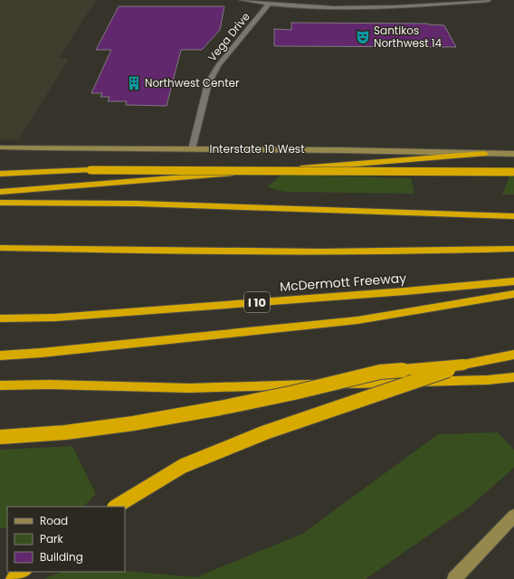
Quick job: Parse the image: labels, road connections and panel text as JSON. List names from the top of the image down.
{
  "streets": {
    "highway": ["McDermott Freeway", "I 10"],
    "main road": ["Interstate 10 West"],
    "street": ["Vega Drive"]
  },
  "crossings": [
    ["Vega Drive", "Interstate 10 West"]
  ],
  "places": {
    "theatre": ["Santikos Northwest 14"],
    "building": ["Northwest Center"]
  },
  "legend": ["Road", "Park", "Building"]
}
